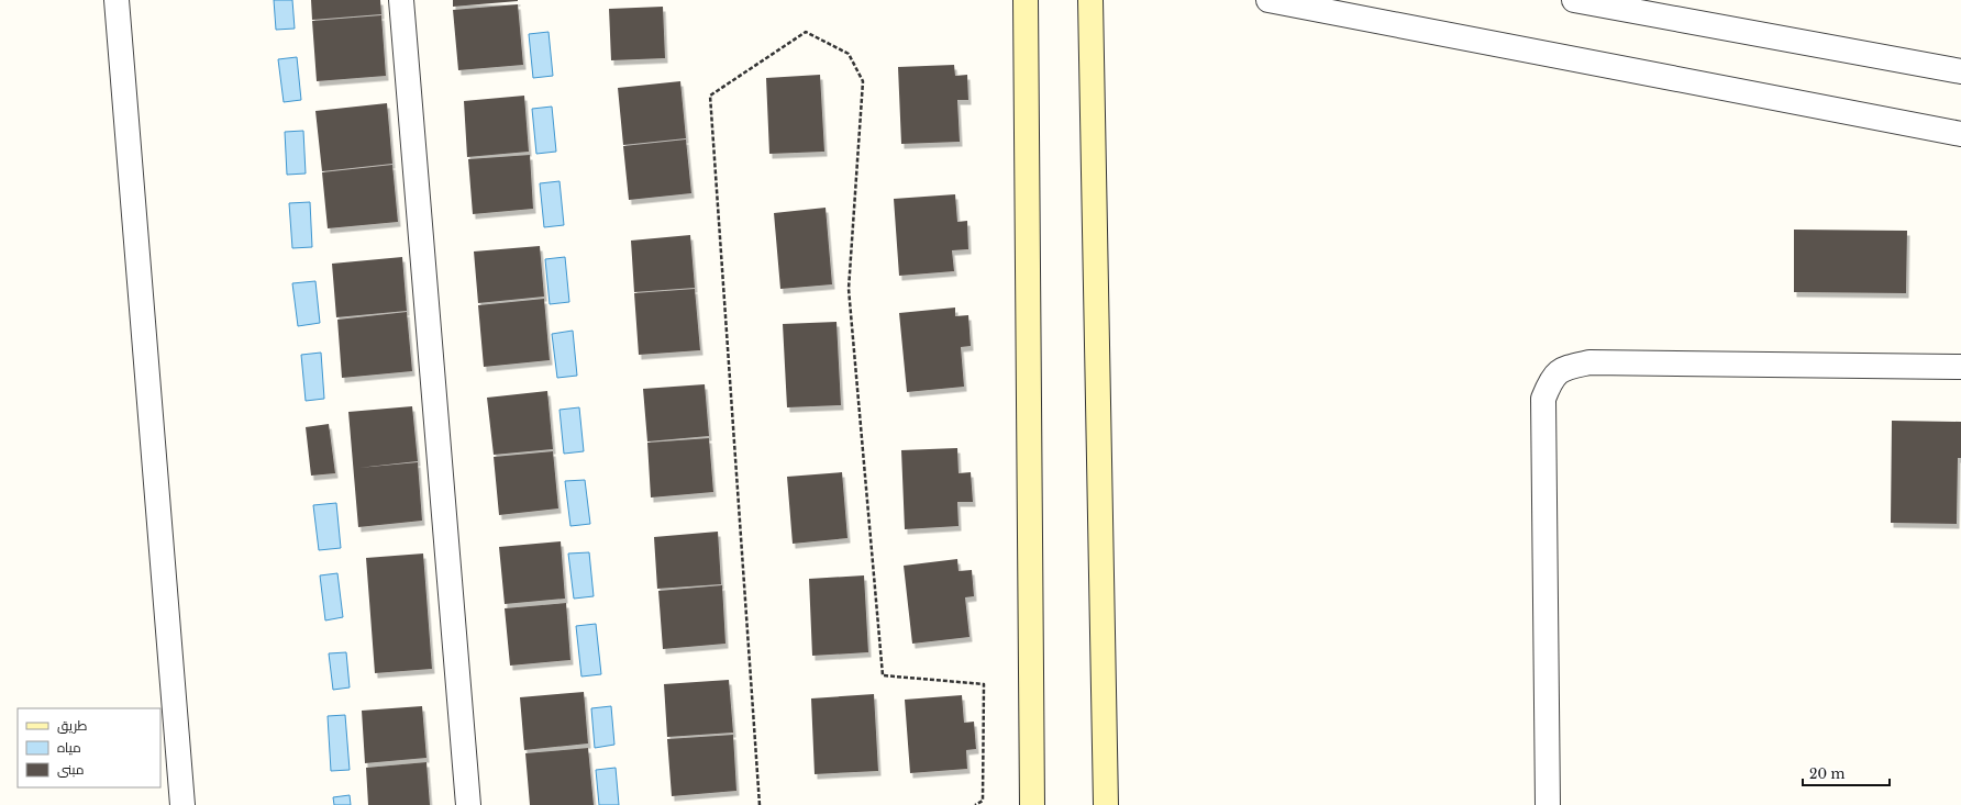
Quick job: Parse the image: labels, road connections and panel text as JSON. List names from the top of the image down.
{
  "legend": ["طريق", "مياه", "مبنى"],
  "scale_bar": "20 m"
}
